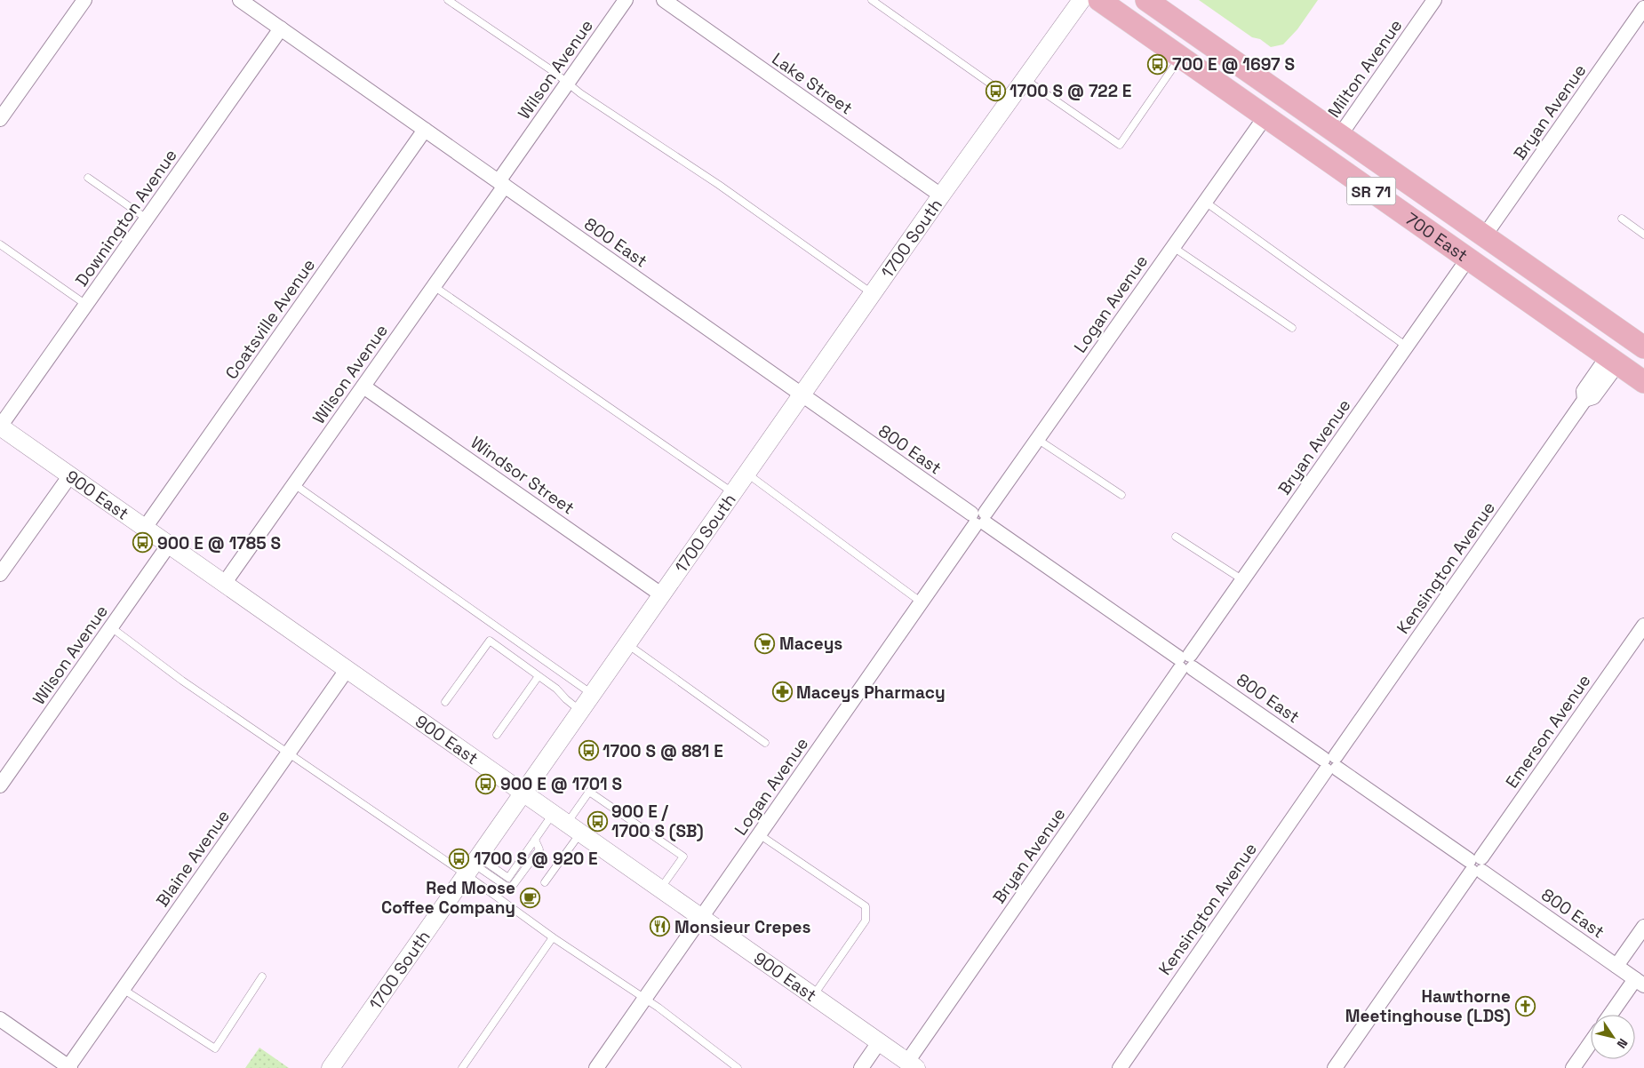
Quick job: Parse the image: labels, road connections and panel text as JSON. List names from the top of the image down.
{
  "streets": {
    "main road": ["SR 71", "700 East"],
    "street": [
      "Milton Avenue",
      "Wilson Avenue",
      "Lake Street",
      "Bryan Avenue",
      "Downington Avenue",
      "1700 South",
      "800 East",
      "Logan Avenue",
      "Coatsville Avenue",
      "Windsor Street",
      "900 East",
      "Kensington Avenue",
      "Emerson Avenue",
      "Blaine Avenue"
    ]
  },
  "crossings": [
    ["Milton Avenue", "700 East"],
    ["Wilson Avenue", "800 East"],
    ["Wilson Avenue", "Windsor Street"],
    ["Wilson Avenue", "900 East"],
    ["Lake Street", "1700 South"],
    ["Bryan Avenue", "700 East"],
    ["Bryan Avenue", "800 East"],
    ["Bryan Avenue", "900 East"],
    ["Downington Avenue", "800 East"],
    ["Downington Avenue", "900 East"],
    ["700 East", "Logan Avenue"],
    ["700 East", "Kensington Avenue"],
    ["1700 South", "800 East"],
    ["1700 South", "Windsor Street"],
    ["1700 South", "900 East"],
    ["800 East", "Logan Avenue"],
    ["800 East", "Coatsville Avenue"],
    ["800 East", "Kensington Avenue"],
    ["800 East", "Emerson Avenue"],
    ["Logan Avenue", "900 East"],
    ["Coatsville Avenue", "900 East"],
    ["900 East", "Blaine Avenue"]
  ],
  "places": {
    "bus stop": [
      "700 E @ 1697 S",
      "1700 S @ 722 E",
      "900 E @ 1785 S",
      "1700 S @ 881 E",
      "900 E @ 1701 S",
      "900 E / 1700 S (SB)",
      "1700 S @ 920 E"
    ],
    "supermarket": ["Maceys"],
    "pharmacy": ["Maceys Pharmacy"],
    "cafe": ["Red Moose Coffee Company"],
    "restaurant": ["Monsieur Crepes"],
    "church": ["Hawthorne Meetinghouse (LDS)"]
  },
  "north": "bottom right"
}
